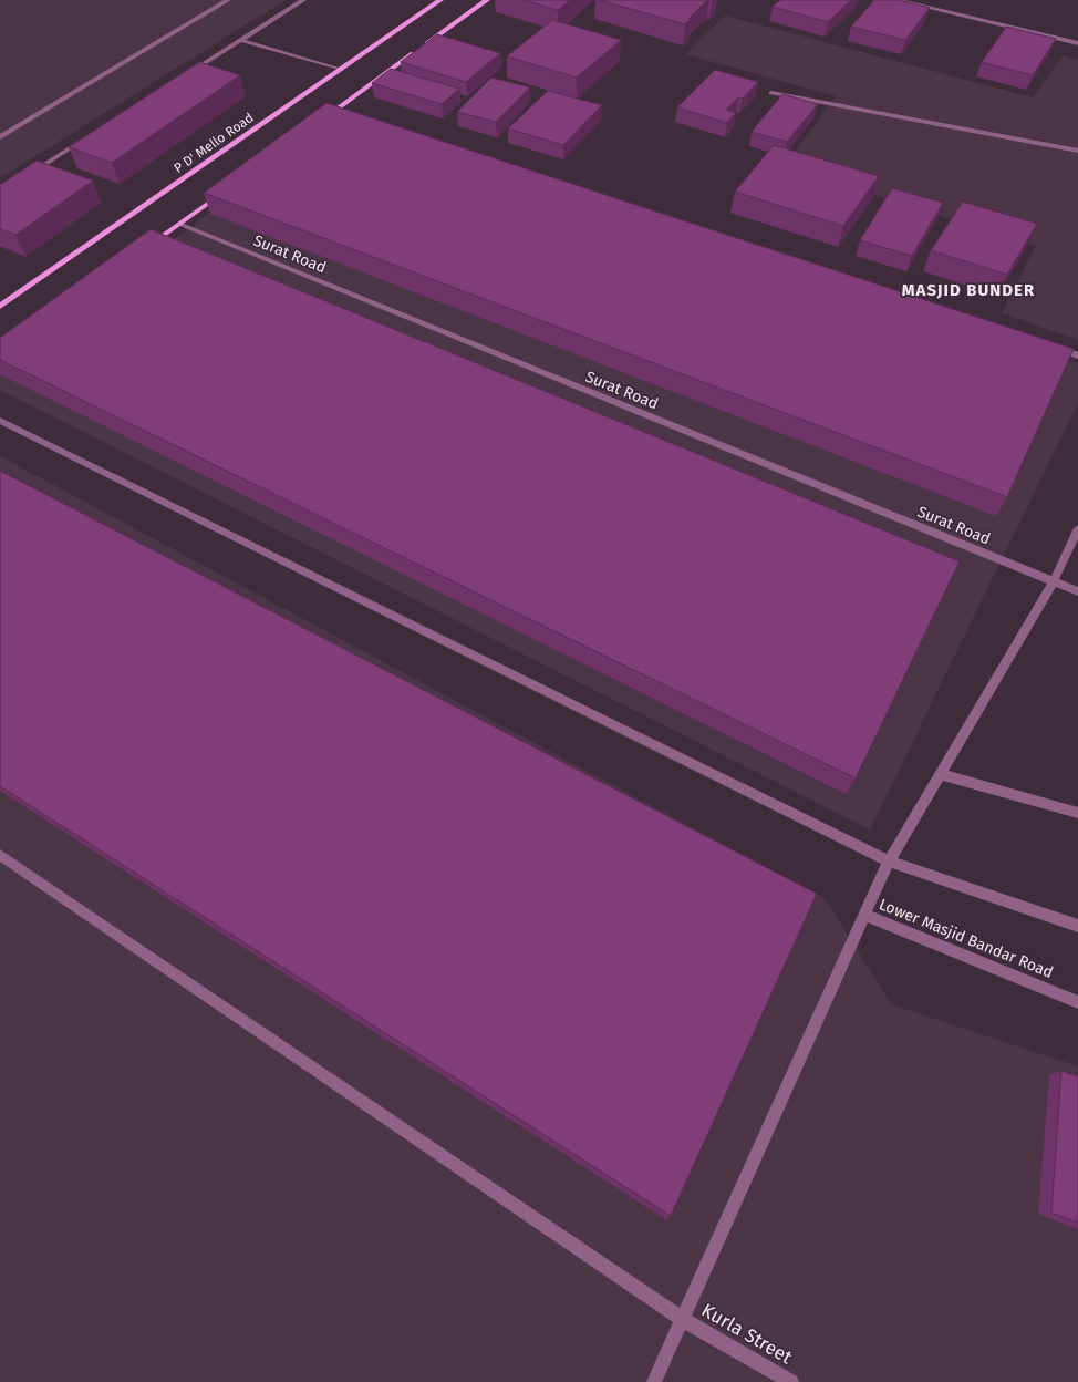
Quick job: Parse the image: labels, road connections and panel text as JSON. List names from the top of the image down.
{
  "streets": {
    "main road": ["P D' Mello Road"],
    "street": ["Surat Road", "Lower Masjid Bandar Road", "Kurla Street"]
  },
  "districts": ["MASJID BUNDER"]
}
